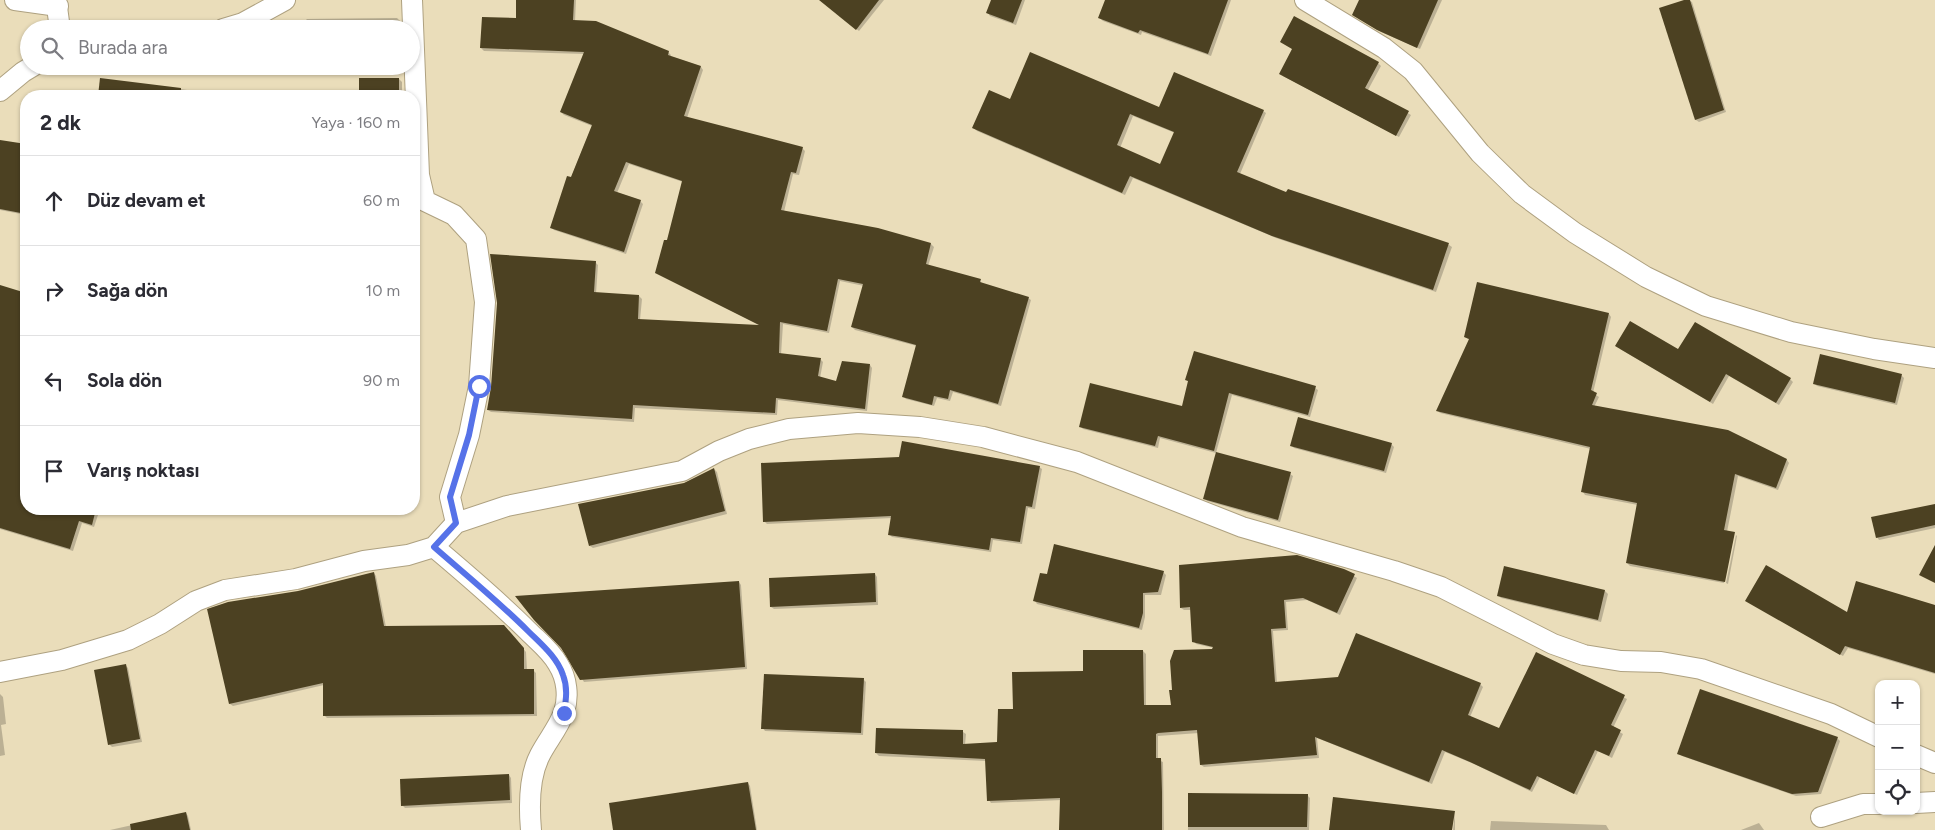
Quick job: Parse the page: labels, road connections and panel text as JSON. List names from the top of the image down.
{
  "page": {
    "search": "Burada ara",
    "heading": ["2 dk", "Yaya · 160 m"],
    "list": [
      ["Düz devam et", "60 m"],
      ["Sağa dön", "10 m"],
      ["Sola dön", "90 m"],
      "Varış noktası"
    ],
    "map_buttons": ["+", "−"]
  }
}
